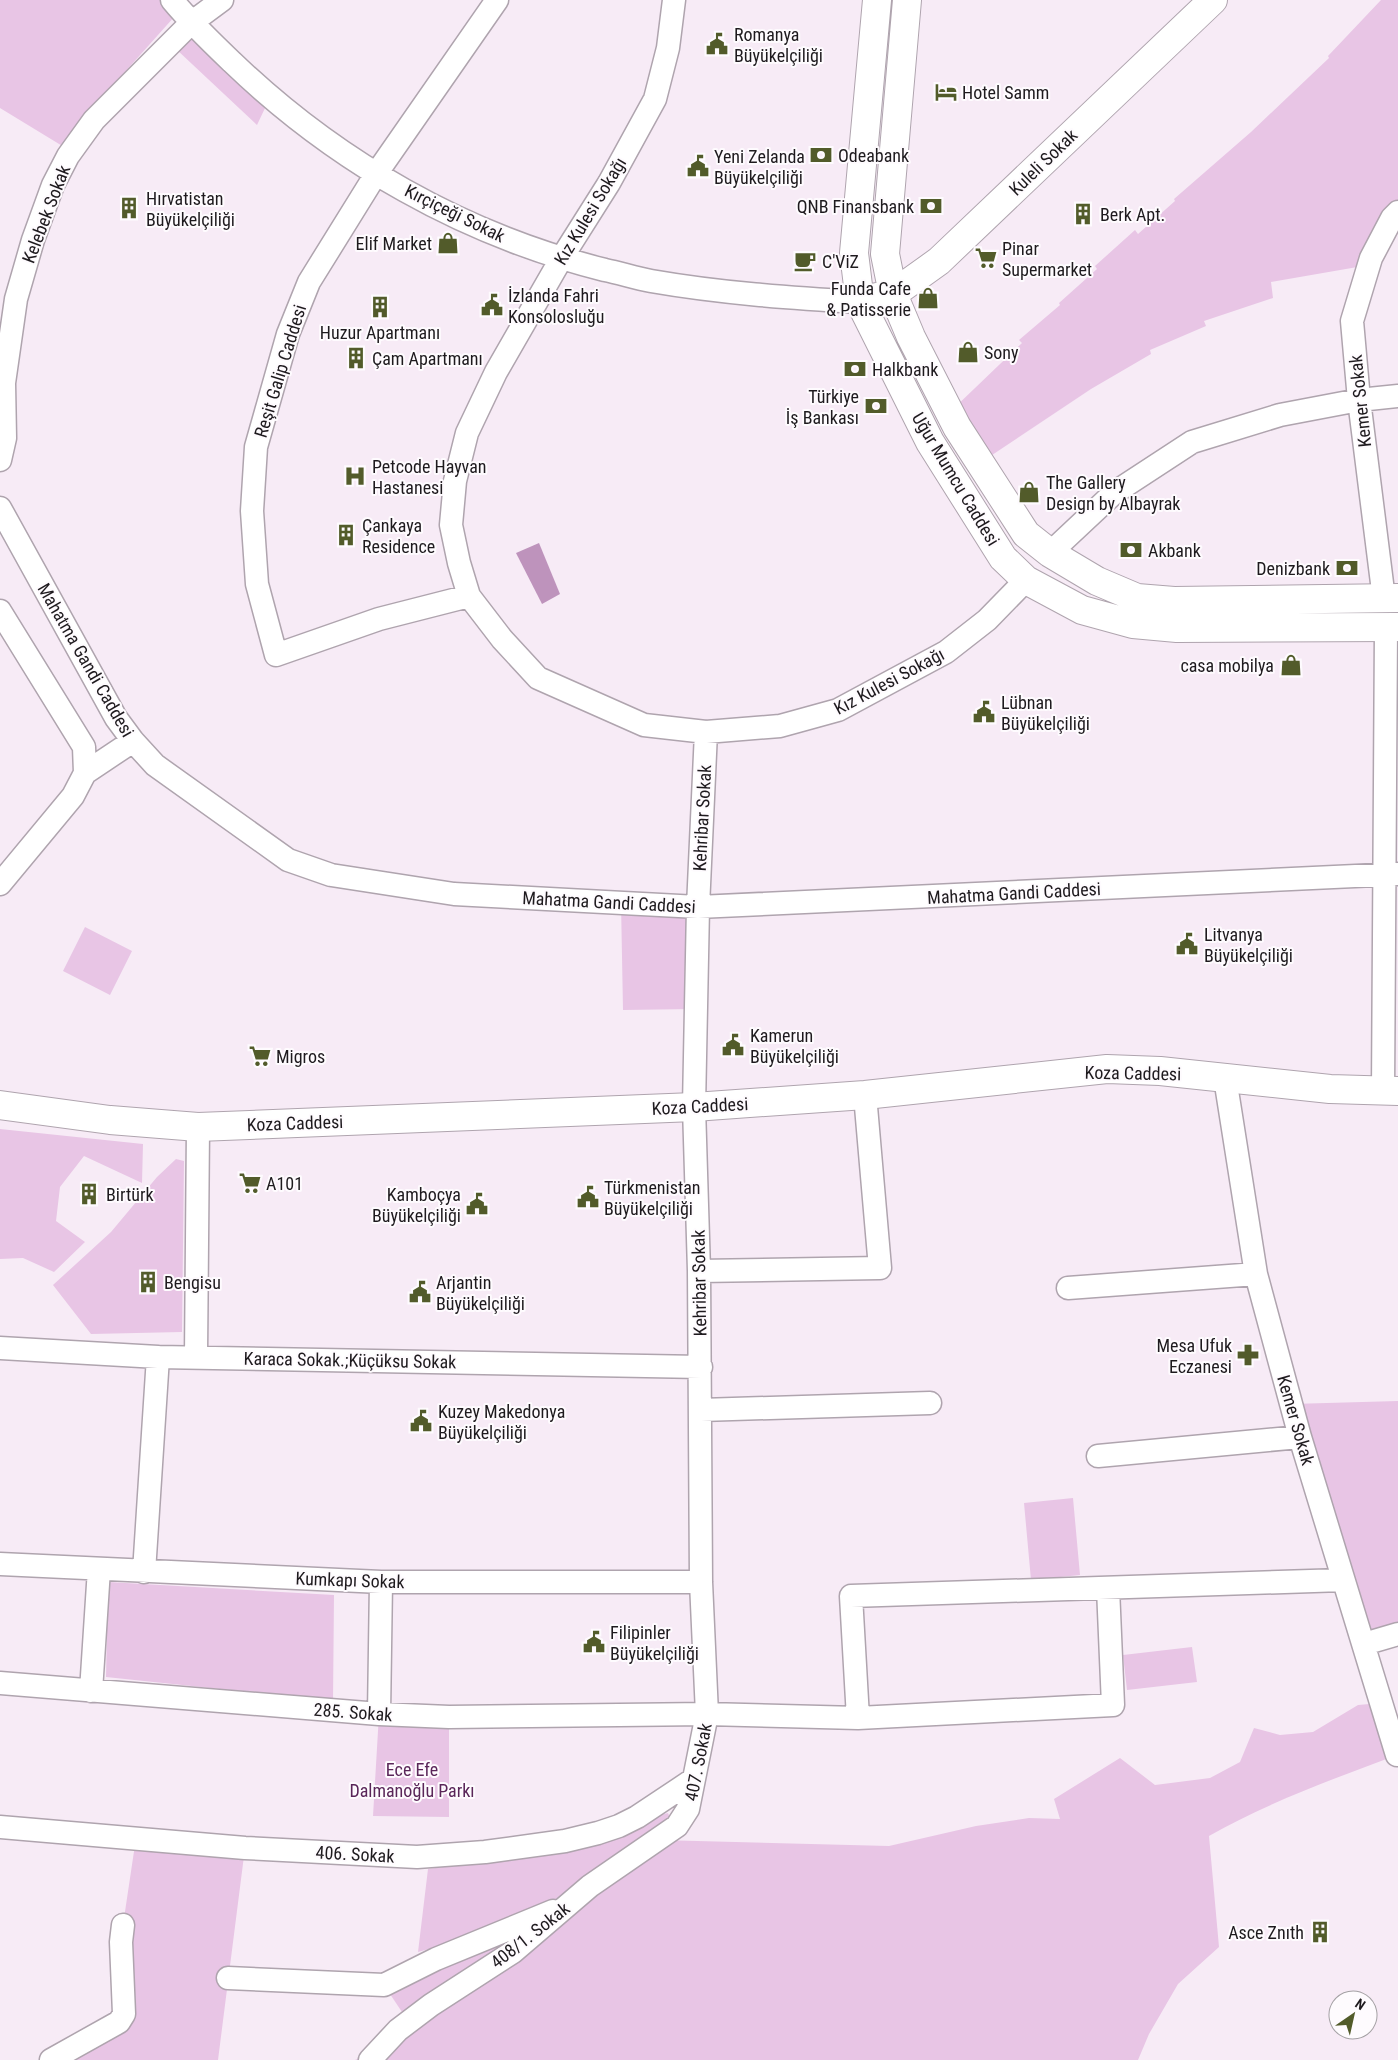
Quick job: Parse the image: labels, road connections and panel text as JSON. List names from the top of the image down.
{
  "streets": {
    "main road": ["Kuleli Sokak", "Uğur Mumcu Caddesi", "Koza Caddesi"],
    "street": [
      "Kız Kulesi Sokağı",
      "Kırçiçeği Sokak",
      "Kelebek Sokak",
      "Reşit Galip Caddesi",
      "Kemer Sokak",
      "Mahatma Gandi Caddesi",
      "Kehribar Sokak",
      "Karaca Sokak.;Küçüksu Sokak",
      "Kumkapı Sokak",
      "285. Sokak",
      "407. Sokak",
      "406. Sokak",
      "408/1. Sokak"
    ]
  },
  "crossings": [
    ["Kuleli Sokak", "Kırçiçeği Sokak"],
    ["Kuleli Sokak", "Uğur Mumcu Caddesi"],
    ["Kız Kulesi Sokağı", "Kırçiçeği Sokak"],
    ["Kız Kulesi Sokağı", "Reşit Galip Caddesi"],
    ["Kız Kulesi Sokağı", "Uğur Mumcu Caddesi"],
    ["Kız Kulesi Sokağı", "Kehribar Sokak"],
    ["Kırçiçeği Sokak", "Kelebek Sokak"],
    ["Kırçiçeği Sokak", "Reşit Galip Caddesi"],
    ["Kırçiçeği Sokak", "Uğur Mumcu Caddesi"],
    ["Kemer Sokak", "Uğur Mumcu Caddesi"],
    ["Kemer Sokak", "Koza Caddesi"],
    ["Mahatma Gandi Caddesi", "Kehribar Sokak"],
    ["Kehribar Sokak", "Koza Caddesi"],
    ["Kehribar Sokak", "Karaca Sokak.;Küçüksu Sokak"],
    ["Kehribar Sokak", "Kumkapı Sokak"],
    ["Kehribar Sokak", "285. Sokak"],
    ["Kehribar Sokak", "407. Sokak"],
    ["285. Sokak", "407. Sokak"],
    ["407. Sokak", "406. Sokak"],
    ["407. Sokak", "408/1. Sokak"]
  ],
  "parks": ["Ece Efe Dalmanoğlu Parkı"],
  "places": {
    "public building": [
      "Romanya Büyükelçiliği",
      "Yeni Zelanda Büyükelçiliği",
      "İzlanda Fahri Konsolosluğu",
      "Lübnan Büyükelçiliği",
      "Litvanya Büyükelçiliği",
      "Kamerun Büyükelçiliği",
      "Türkmenistan Büyükelçiliği",
      "Kamboçya Büyükelçiliği",
      "Arjantin Büyükelçiliği",
      "Kuzey Makedonya Büyükelçiliği",
      "Filipinler Büyükelçiliği"
    ],
    "hotel": ["Hotel Samm"],
    "bank": [
      "Odeabank",
      "QNB Finansbank",
      "Halkbank",
      "Türkiye İş Bankası",
      "Akbank",
      "Denizbank"
    ],
    "building": [
      "Hırvatistan Büyükelçiliği",
      "Berk Apt.",
      "Huzur Apartmanı",
      "Çam Apartmanı",
      "Çankaya Residence",
      "Birtürk",
      "Bengisu",
      "Asce Znıth"
    ],
    "shop": [
      "Elif Market",
      "Funda Cafe & Patisserie",
      "Sony",
      "The Gallery Design by Albayrak",
      "casa mobilya"
    ],
    "supermarket": ["Pinar Supermarket", "Migros", "A101"],
    "cafe": ["C'ViZ"],
    "hospital": ["Petcode Hayvan Hastanesi"],
    "pharmacy": ["Mesa Ufuk Eczanesi"]
  },
  "north": "top right"
}
